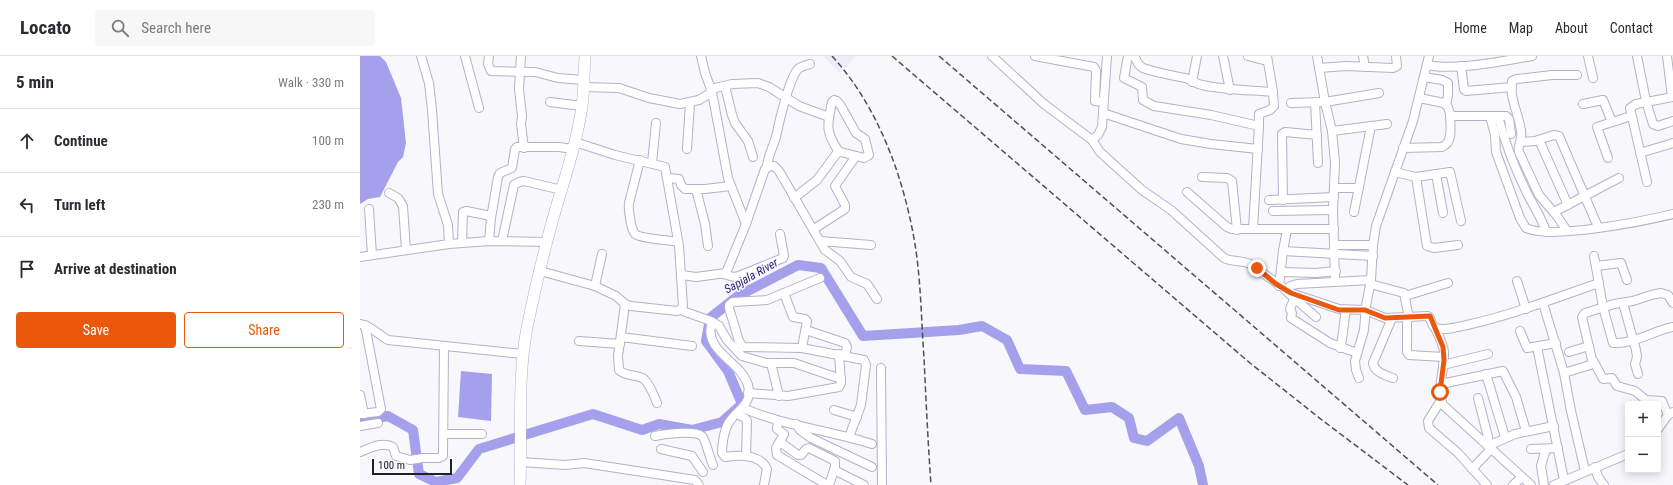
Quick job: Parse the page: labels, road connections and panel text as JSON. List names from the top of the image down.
{
  "water": ["Sapjala River"],
  "scale_bar": "100 m",
  "page": {
    "header": "Locato",
    "search": "Search here",
    "nav": [
      "Home",
      "Map",
      "About",
      "Contact"
    ],
    "heading": ["5 min", "Walk · 330 m"],
    "list": [
      ["Continue", "100 m"],
      ["Turn left", "230 m"],
      "Arrive at destination"
    ],
    "buttons": ["Save", "Share"],
    "map_buttons": ["+", "−"],
    "scale": "100 m"
  }
}
